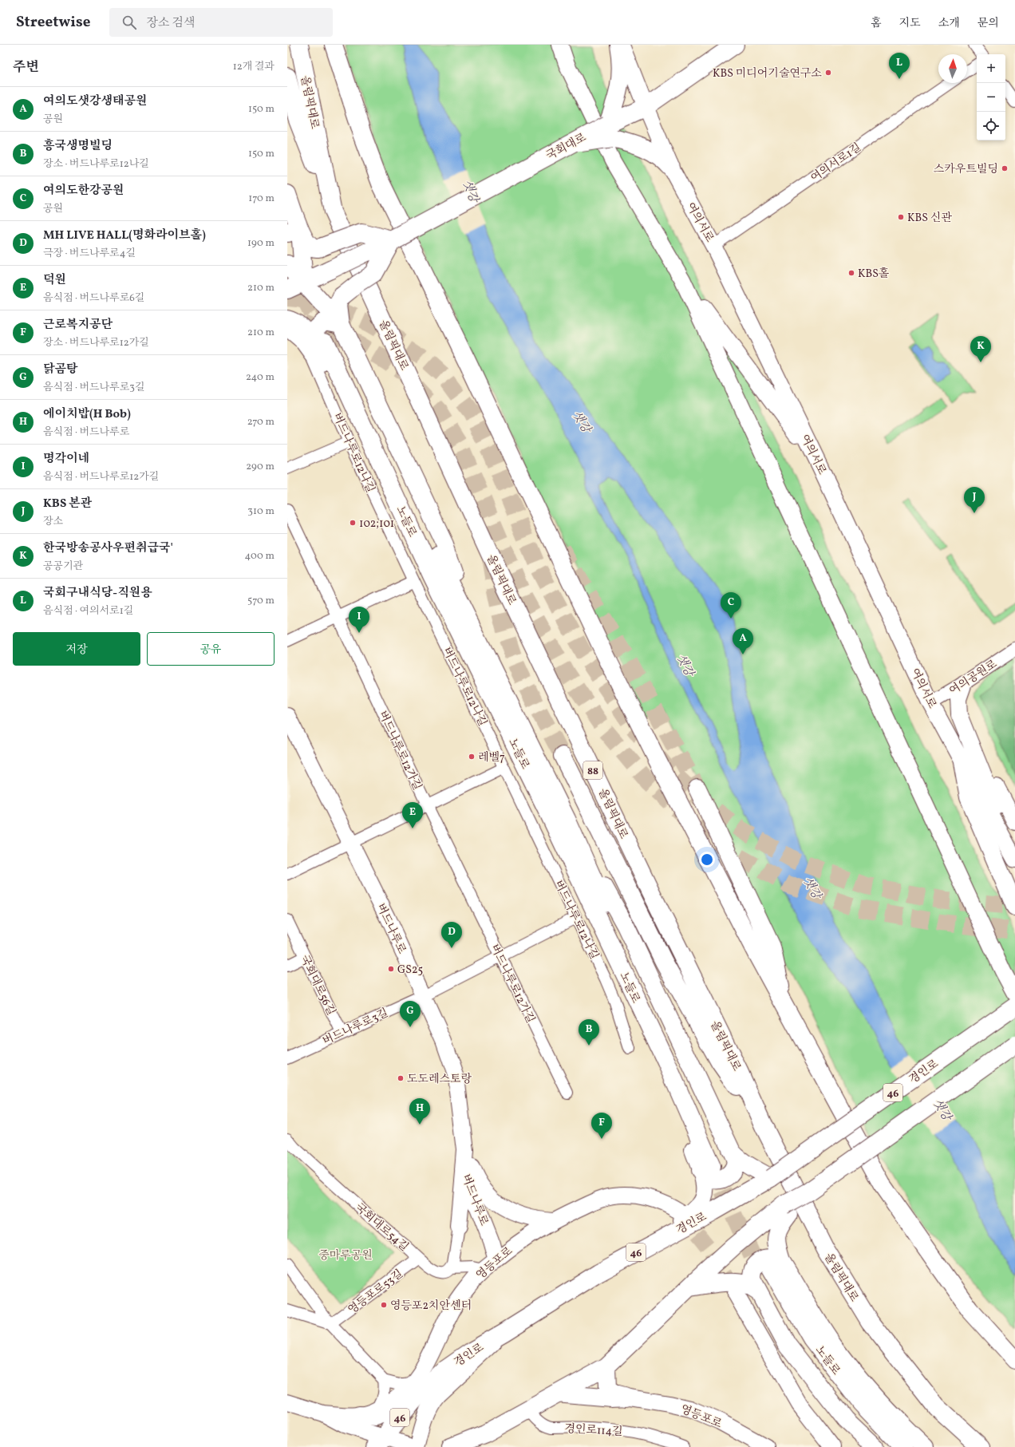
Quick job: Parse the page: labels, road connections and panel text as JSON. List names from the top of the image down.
{
  "streets": {
    "main road": [
      "올림픽대로",
      "국회대로",
      "여의서로",
      "노들로",
      "88",
      "버드나루로",
      "경인로",
      "46",
      "영등포로"
    ],
    "street": [
      "여의서로1길",
      "버드나루로12나길",
      "여의공원로",
      "버드나루로12가길",
      "국회대로56길",
      "버드나루로3길",
      "국회대로54길",
      "영등포로53길",
      "경인로114길"
    ]
  },
  "crossings": [
    ["국회대로", "여의서로"],
    ["여의서로1길", "여의서로"],
    ["여의서로", "여의공원로"],
    ["버드나루로12나길", "버드나루로3길"],
    ["버드나루로12가길", "버드나루로3길"],
    ["버드나루로", "버드나루로3길"],
    ["버드나루로", "영등포로"],
    ["국회대로56길", "버드나루로3길"],
    ["경인로", "영등포로"],
    ["국회대로54길", "영등포로53길"]
  ],
  "water": ["샛강"],
  "parks": ["중마루공원"],
  "places": [
    "KBS 미디어기술연구소",
    "스카우트빌딩",
    "KBS 신관",
    "KBS홀",
    "102;101",
    "레벨7",
    "GS25",
    "도도레스토랑",
    "영등포2치안센터"
  ],
  "north": "top",
  "page": {
    "header": "Streetwise",
    "search": "장소 검색",
    "nav": [
      "홈",
      "지도",
      "소개",
      "문의"
    ],
    "heading": ["주변", "12개 결과"],
    "pins": [
      "L",
      "K",
      "J",
      "C",
      "I",
      "A",
      "E",
      "D",
      "G",
      "B",
      "H",
      "F"
    ],
    "map_buttons": ["+", "−"],
    "list": [
      {
        "mark": "A",
        "name": "여의도샛강생태공원",
        "note": "공원",
        "value": "150 m"
      },
      {
        "mark": "B",
        "name": "흥국생명빌딩",
        "note": "장소 · 버드나루로12나길",
        "value": "150 m"
      },
      {
        "mark": "C",
        "name": "여의도한강공원",
        "note": "공원",
        "value": "170 m"
      },
      {
        "mark": "D",
        "name": "MH LIVE HALL(명화라이브홀)",
        "note": "극장 · 버드나루로4길",
        "value": "190 m"
      },
      {
        "mark": "E",
        "name": "덕원",
        "note": "음식점 · 버드나루로6길",
        "value": "210 m"
      },
      {
        "mark": "F",
        "name": "근로복지공단",
        "note": "장소 · 버드나루로12가길",
        "value": "210 m"
      },
      {
        "mark": "G",
        "name": "닭곰탕",
        "note": "음식점 · 버드나루로3길",
        "value": "240 m"
      },
      {
        "mark": "H",
        "name": "에이치밥(H Bob)",
        "note": "음식점 · 버드나루로",
        "value": "270 m"
      },
      {
        "mark": "I",
        "name": "명각이네",
        "note": "음식점 · 버드나루로12가길",
        "value": "290 m"
      },
      {
        "mark": "J",
        "name": "KBS 본관",
        "note": "장소",
        "value": "310 m"
      },
      {
        "mark": "K",
        "name": "한국방송공사우편취급국'",
        "note": "공공기관",
        "value": "400 m"
      },
      {
        "mark": "L",
        "name": "국회구내식당-직원용",
        "note": "음식점 · 여의서로1길",
        "value": "570 m"
      }
    ],
    "buttons": ["저장", "공유"]
  }
}
